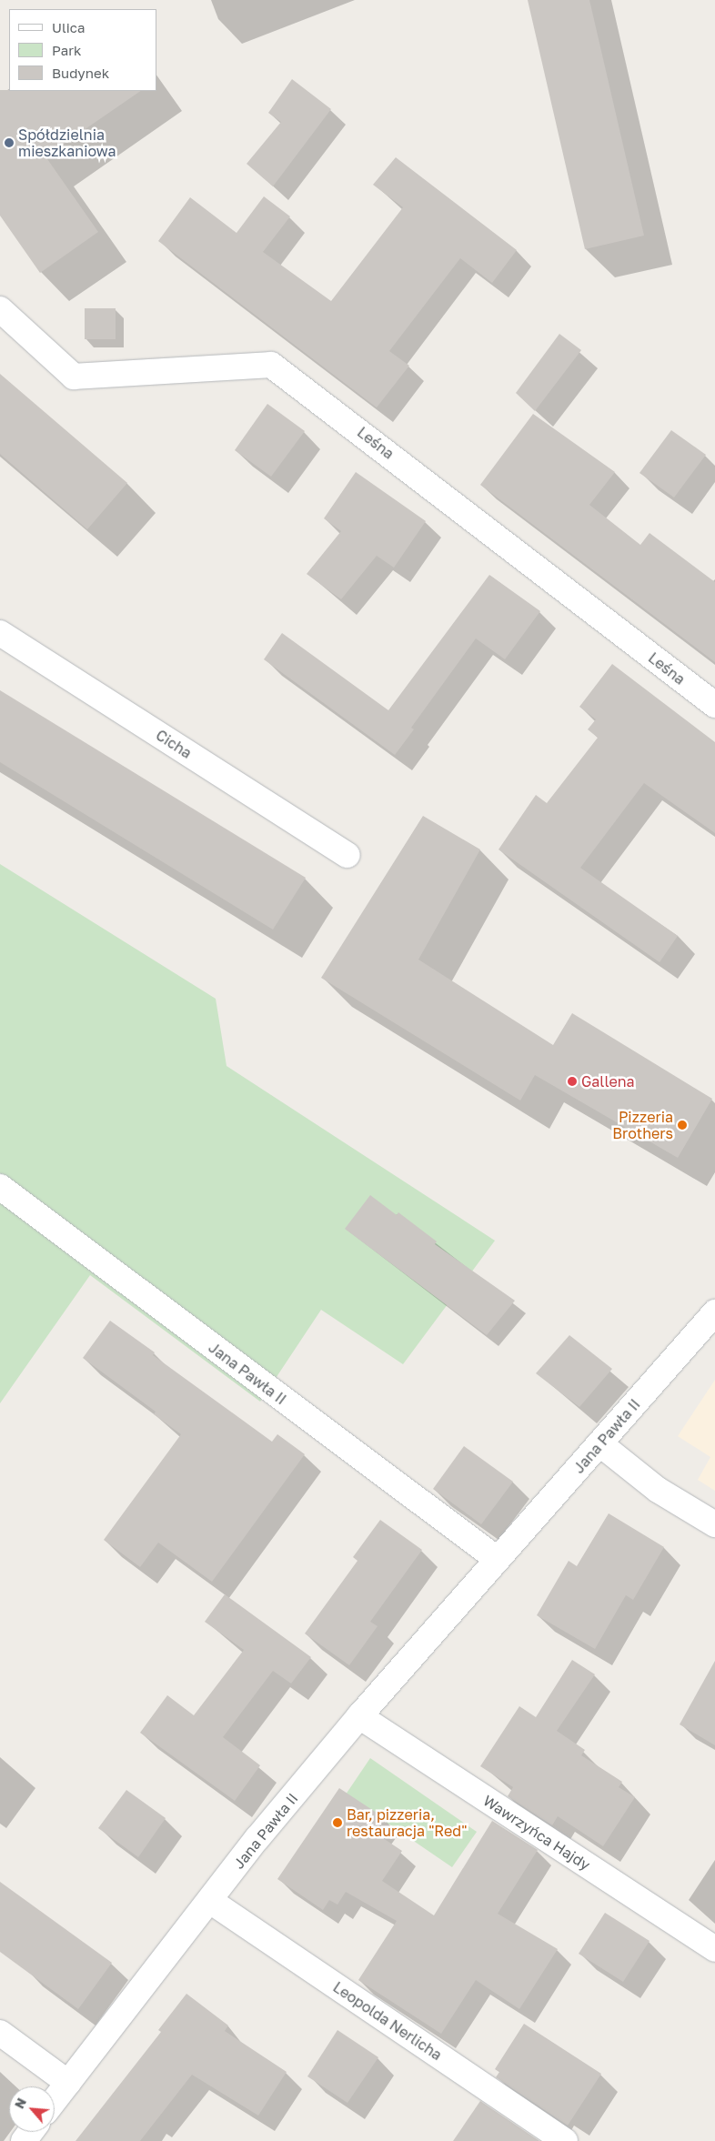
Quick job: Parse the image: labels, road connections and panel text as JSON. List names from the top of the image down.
{
  "streets": {
    "street": [
      "Leśna",
      "Cicha",
      "Jana Pawła II",
      "Wawrzyńca Hajdy",
      "Leopolda Nerlicha"
    ]
  },
  "crossings": [
    ["Jana Pawła II", "Wawrzyńca Hajdy"],
    ["Jana Pawła II", "Leopolda Nerlicha"]
  ],
  "places": [
    "Spółdzielnia mieszkaniowa",
    "Gallena",
    "Pizzeria Brothers",
    "Bar, pizzeria, restauracja \"Red\""
  ],
  "legend": ["Ulica", "Park", "Budynek"],
  "north": "top left"
}
